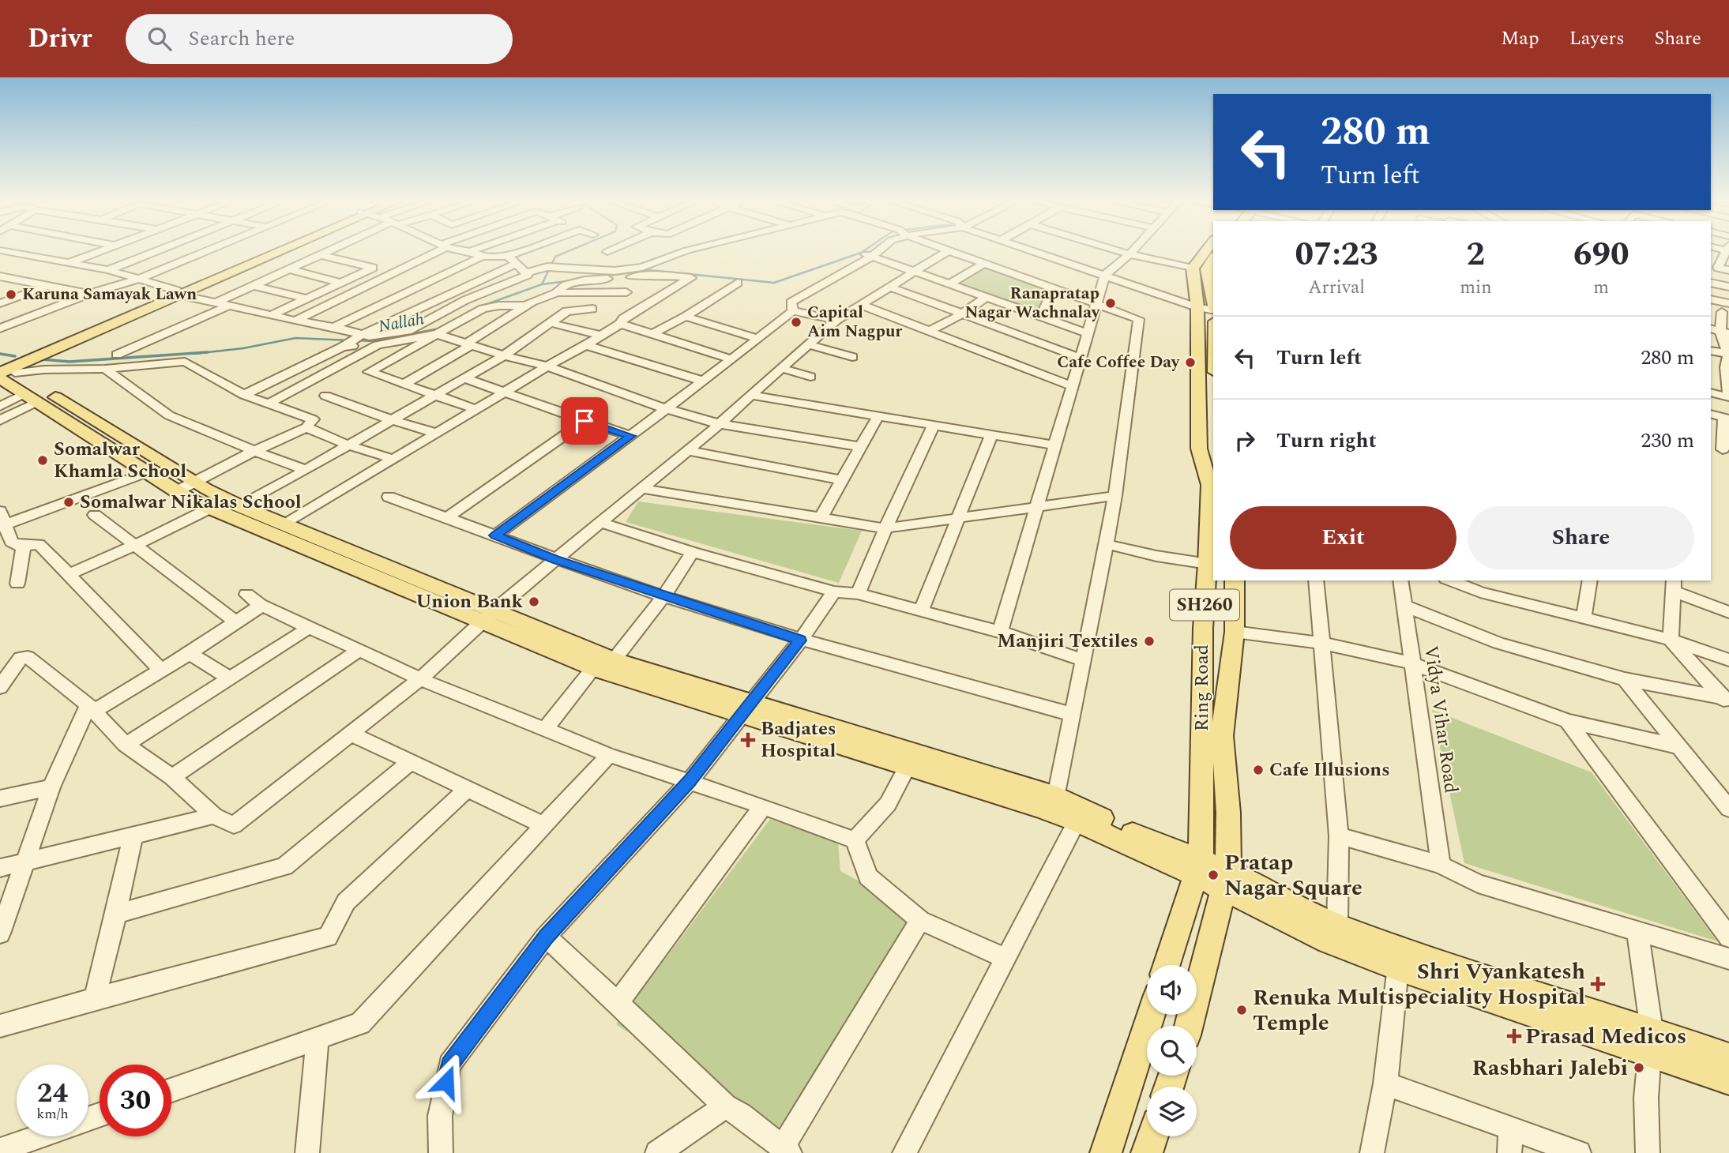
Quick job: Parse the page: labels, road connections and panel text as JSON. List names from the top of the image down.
{
  "streets": {
    "main road": ["SH260", "Ring Road"],
    "street": ["Vidya Vihar Road"]
  },
  "water": ["Nallah"],
  "places": {
    "other": [
      "Karuna Samayak Lawn",
      "Ranapratap Nagar Wachnalay",
      "Capital Aim Nagpur",
      "Cafe Coffee Day",
      "Somalwar Khamla School",
      "Somalwar Nikalas School",
      "Union Bank",
      "Manjiri Textiles",
      "Cafe Illusions",
      "Pratap Nagar Square",
      "Renuka Temple",
      "Rasbhari Jalebi"
    ],
    "health": ["Badjates Hospital", "Shri Vyankatesh Multispeciality Hospital", "Prasad Medicos"]
  },
  "page": {
    "header": "Drivr",
    "search": "Search here",
    "nav": ["Map", "Layers", "Share"],
    "turn": ["280 m", "Turn left"],
    "eta": [
      "07:23",
      "Arrival",
      "2",
      "min",
      "690",
      "m"
    ],
    "list": [
      {
        "name": "Turn left",
        "value": "280 m"
      },
      {
        "name": "Turn right",
        "value": "230 m"
      }
    ],
    "buttons": ["Exit", "Share"],
    "speed": "24 km/h",
    "limit": "30"
  }
}
